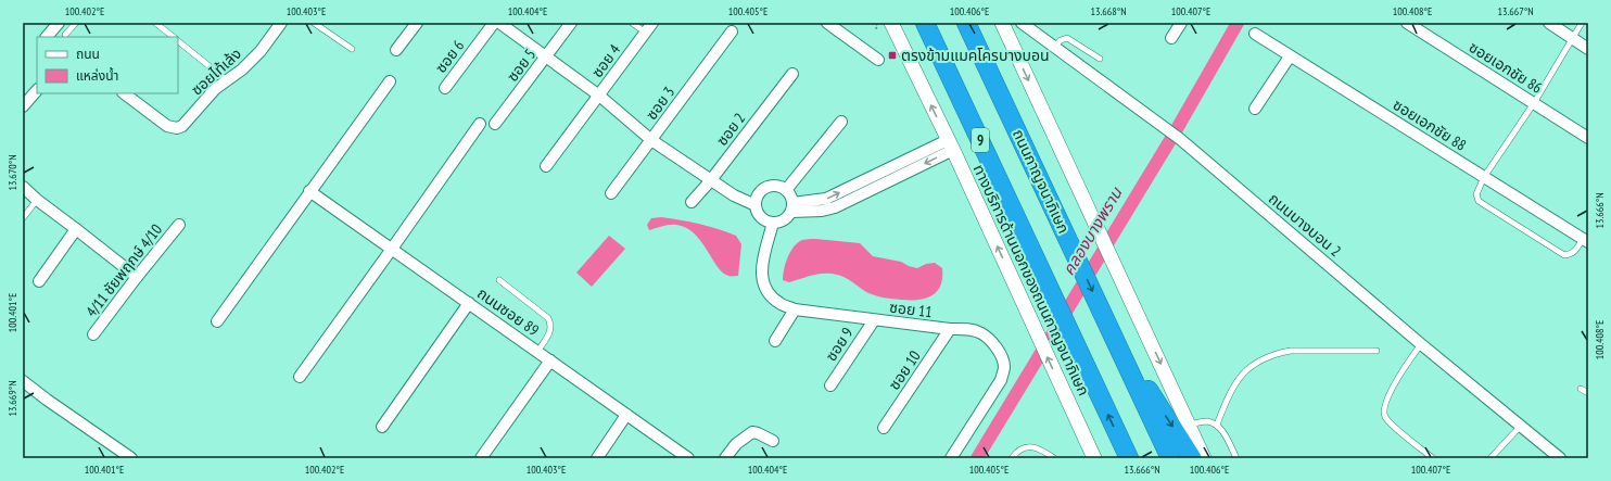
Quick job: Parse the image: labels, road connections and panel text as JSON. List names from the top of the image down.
{
  "streets": {
    "highway": ["9", "ถนนกาญจนาภิเษก"],
    "main road": ["ทางบริการด้านนอกของถนนกาญจนาภิเษก"],
    "street": [
      "ซอย 6",
      "ซอย 4",
      "ซอย 5",
      "ซอยเอกชัย 86",
      "ซอยไท้เล้ง",
      "ซอย 3",
      "ซอยเอกชัย 88",
      "ซอย 2",
      "ถนนบางบอน 2",
      "4/11 ชัยพฤกษ์ 4/10",
      "ซอย 11",
      "ถนนซอย 89",
      "ซอย 9",
      "ซอย 10"
    ]
  },
  "crossings": [
    ["ซอย 11", "ซอย 9"],
    ["ซอย 11", "ซอย 10"]
  ],
  "water": ["คลองบางพราน"],
  "places": {
    "transit": ["ตรงข้ามแมคโครบางบอน"]
  },
  "legend": ["ถนน", "แหล่งน้ำ"],
  "coordinates": [
    "100.402°E",
    "100.403°E",
    "100.404°E",
    "100.405°E",
    "100.406°E",
    "13.668°N",
    "100.407°E",
    "100.408°E",
    "13.667°N",
    "13.670°N",
    "13.666°N",
    "100.401°E",
    "13.669°N"
  ]
}
